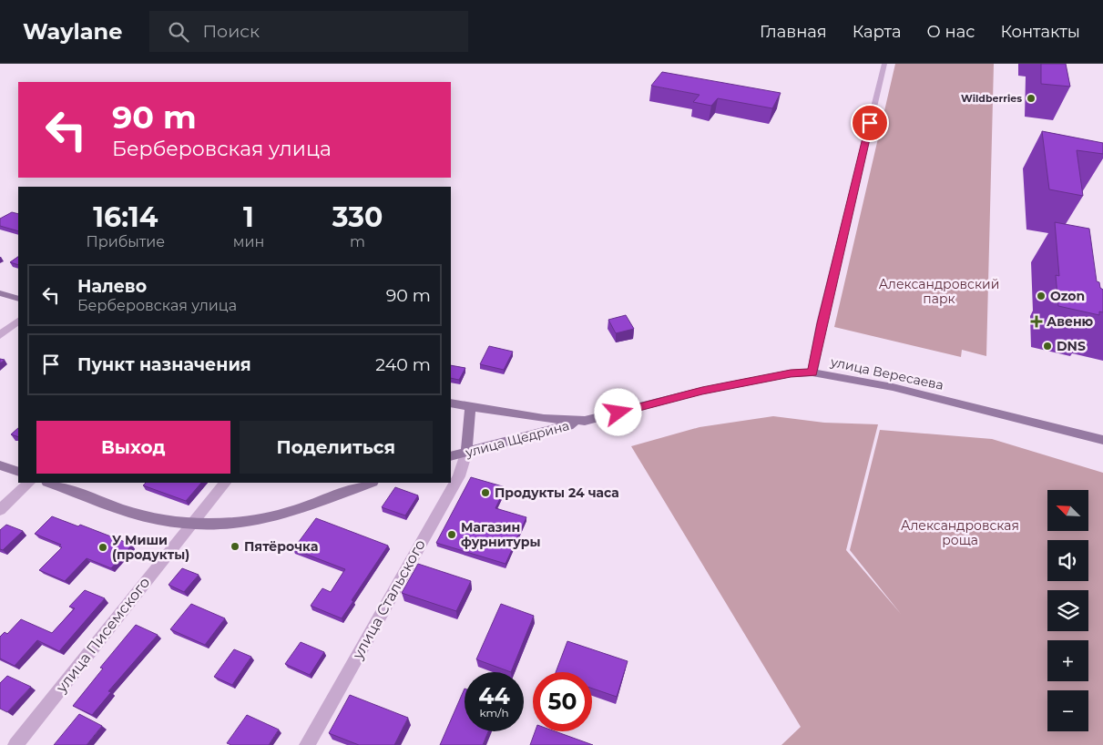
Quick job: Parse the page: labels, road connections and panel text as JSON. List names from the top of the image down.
{
  "streets": {
    "main road": ["улица Вересаева", "улица Щедрина"],
    "street": ["улица Стальского", "улица Писемского"]
  },
  "crossings": [
    ["улица Вересаева", "улица Щедрина"],
    ["улица Щедрина", "улица Стальского"]
  ],
  "parks": ["Александровский парк", "Александровская роща"],
  "places": {
    "other": [
      "Wildberries",
      "Ozon",
      "DNS",
      "Продукты 24 часа",
      "Магазин фурнитуры",
      "Пятёрочка",
      "У Миши (продукты)"
    ],
    "health": ["Авеню"]
  },
  "north": "top left",
  "page": {
    "header": "Waylane",
    "search": "Поиск",
    "nav": [
      "Главная",
      "Карта",
      "О нас",
      "Контакты"
    ],
    "turn": ["90 m", "Берберовская улица"],
    "eta": [
      "16:14",
      "Прибытие",
      "1",
      "мин",
      "330",
      "m"
    ],
    "list": [
      {
        "name": "Налево",
        "note": "Берберовская улица",
        "value": "90 m"
      },
      {
        "name": "Пункт назначения",
        "value": "240 m"
      }
    ],
    "buttons": ["Выход", "Поделиться"],
    "map_buttons": ["+", "−"],
    "speed": "44 km/h",
    "limit": "50"
  }
}
